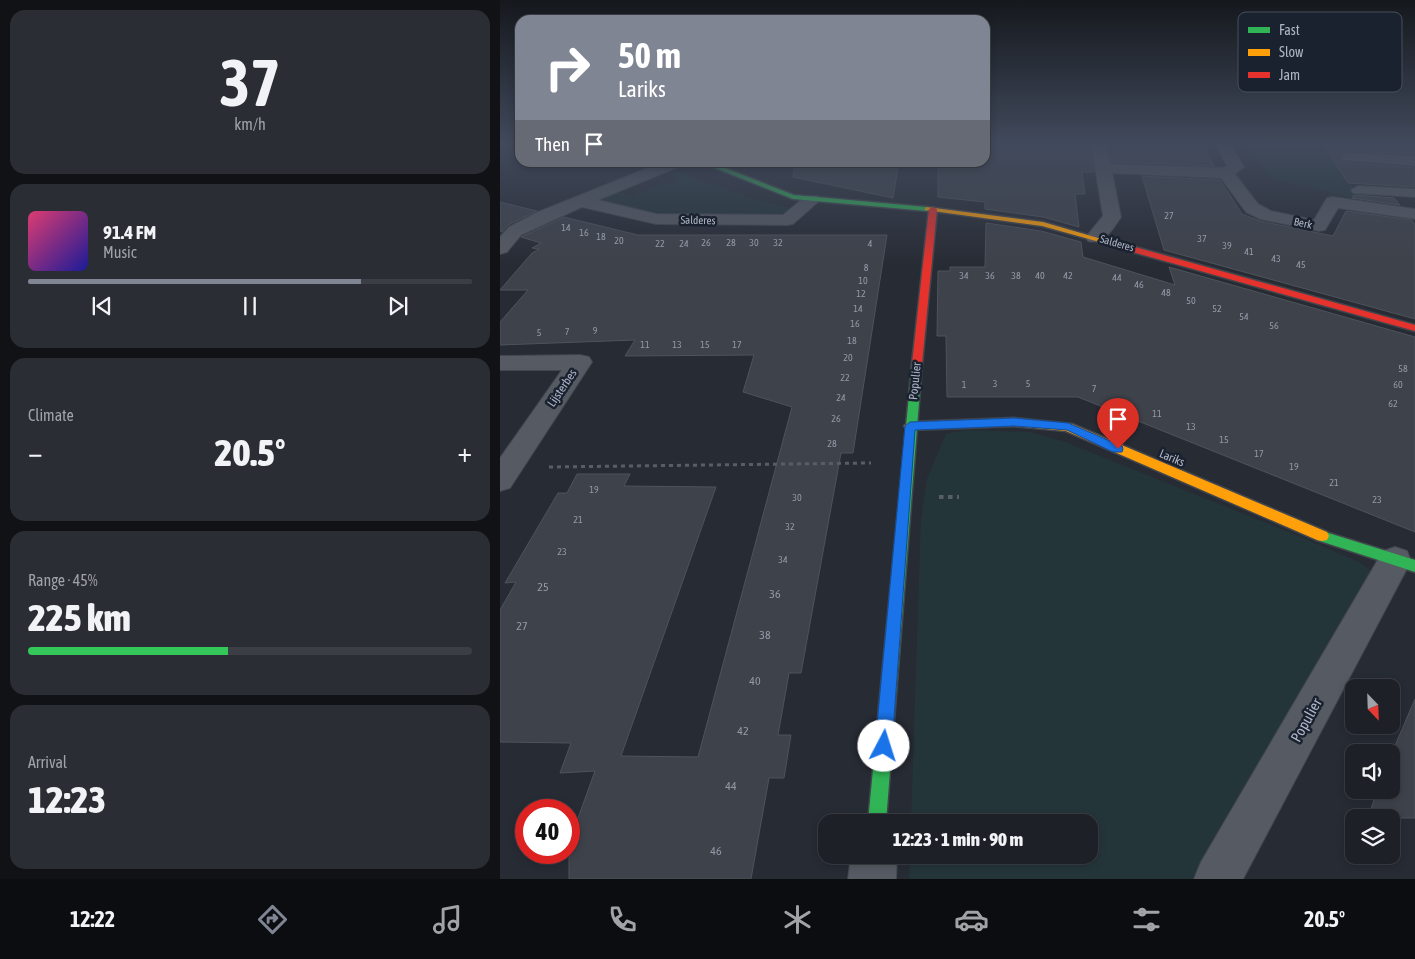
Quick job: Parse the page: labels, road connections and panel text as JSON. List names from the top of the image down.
{
  "streets": {
    "street": [
      "Salderes",
      "Berk",
      "Populier",
      "Lijsterbes",
      "Lariks"
    ]
  },
  "crossings": [
    ["Salderes", "Populier"],
    ["Populier", "Lariks"]
  ],
  "house_numbers": [
    "27",
    "14",
    "16",
    "18",
    "37",
    "20",
    "26",
    "28",
    "30",
    "32",
    "22",
    "24",
    "4",
    "39",
    "41",
    "43",
    "45",
    "8",
    "34",
    "36",
    "38",
    "40",
    "42",
    "44",
    "10",
    "46",
    "48",
    "12",
    "50",
    "14",
    "52",
    "54",
    "16",
    "56",
    "9",
    "7",
    "5",
    "18",
    "11",
    "13",
    "15",
    "17",
    "20",
    "58",
    "22",
    "3",
    "5",
    "1",
    "60",
    "7",
    "24",
    "62",
    "11",
    "26",
    "13",
    "15",
    "28",
    "17",
    "19",
    "21",
    "19",
    "30",
    "23",
    "21",
    "32",
    "23",
    "34",
    "25",
    "36",
    "27",
    "38",
    "40",
    "42",
    "44",
    "46"
  ],
  "legend": ["Fast", "Slow", "Jam"],
  "north": "bottom right",
  "page": {
    "tile": [
      ["37", "km/h"],
      "Climate",
      ["Range · 45%", "225 km"],
      ["Arrival", "12:23"]
    ],
    "turn": ["50 m", "Lariks"],
    "then": "Then",
    "song": ["91.4 FM", "Music"],
    "heat": ["−", "20.5°", "+"],
    "limit": "40",
    "trip": "12:23 · 1 min · 90 m",
    "tabs": ["12:22", "20.5°"]
  }
}
